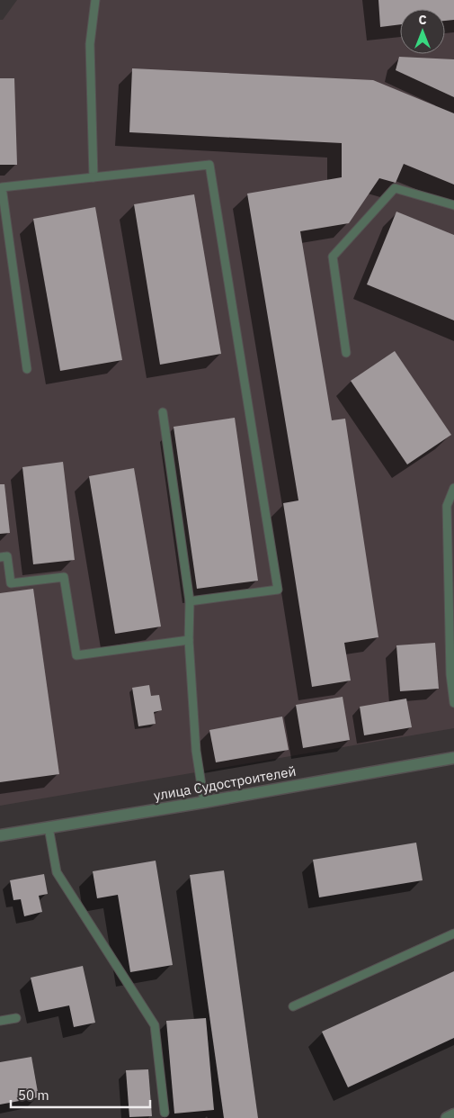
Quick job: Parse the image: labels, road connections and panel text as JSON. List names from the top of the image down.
{
  "streets": {
    "street": ["улица Судостроителей"]
  },
  "scale_bar": "50 m",
  "north": "top"
}
